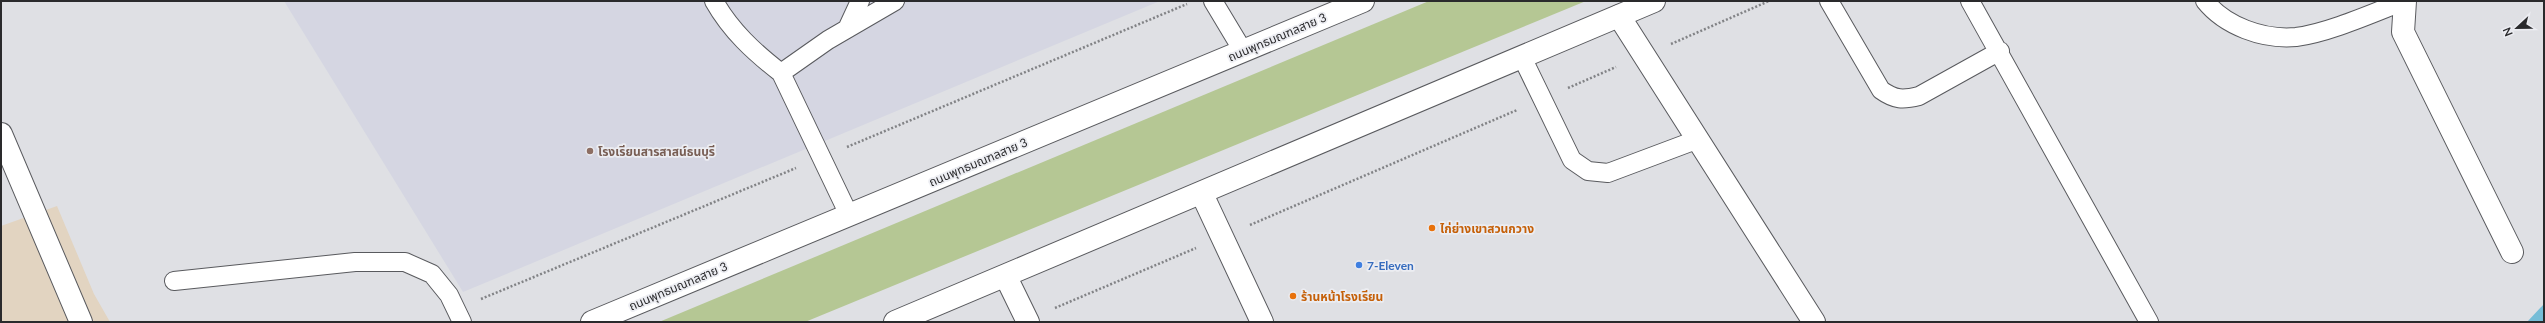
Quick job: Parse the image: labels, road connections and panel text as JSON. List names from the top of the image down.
{
  "streets": {
    "main road": ["ถนนพุทธมณฑลสาย 3"]
  },
  "places": [
    "โรงเรียนสารสาสน์ธนบุรี",
    "ไก่ย่างเขาสวนกวาง",
    "7-Eleven",
    "ร้านหน้าโรงเรียน"
  ],
  "north": "left"
}
